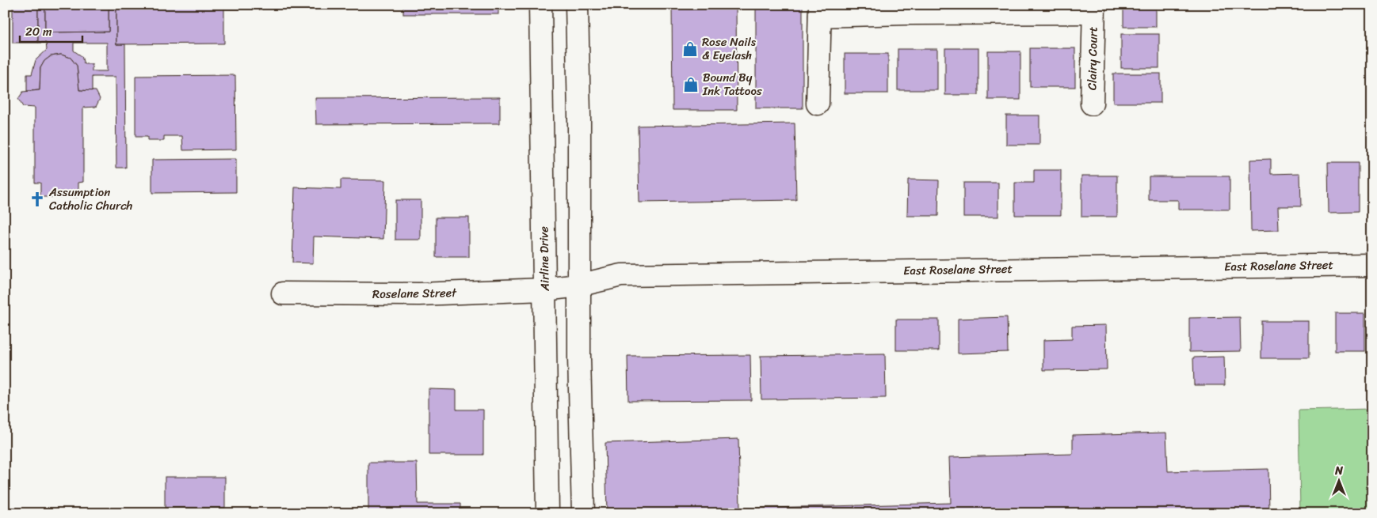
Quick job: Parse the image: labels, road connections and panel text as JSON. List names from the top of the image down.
{
  "streets": {
    "street": [
      "Clairy Court",
      "Airline Drive",
      "East Roselane Street",
      "Roselane Street"
    ]
  },
  "crossings": [
    ["Airline Drive", "East Roselane Street"],
    ["Airline Drive", "Roselane Street"],
    ["East Roselane Street", "Roselane Street"]
  ],
  "places": {
    "shop": ["Rose Nails & Eyelash", "Bound By Ink Tattoos"],
    "church": ["Assumption Catholic Church"]
  },
  "scale_bar": "20 m",
  "north": "top"
}
